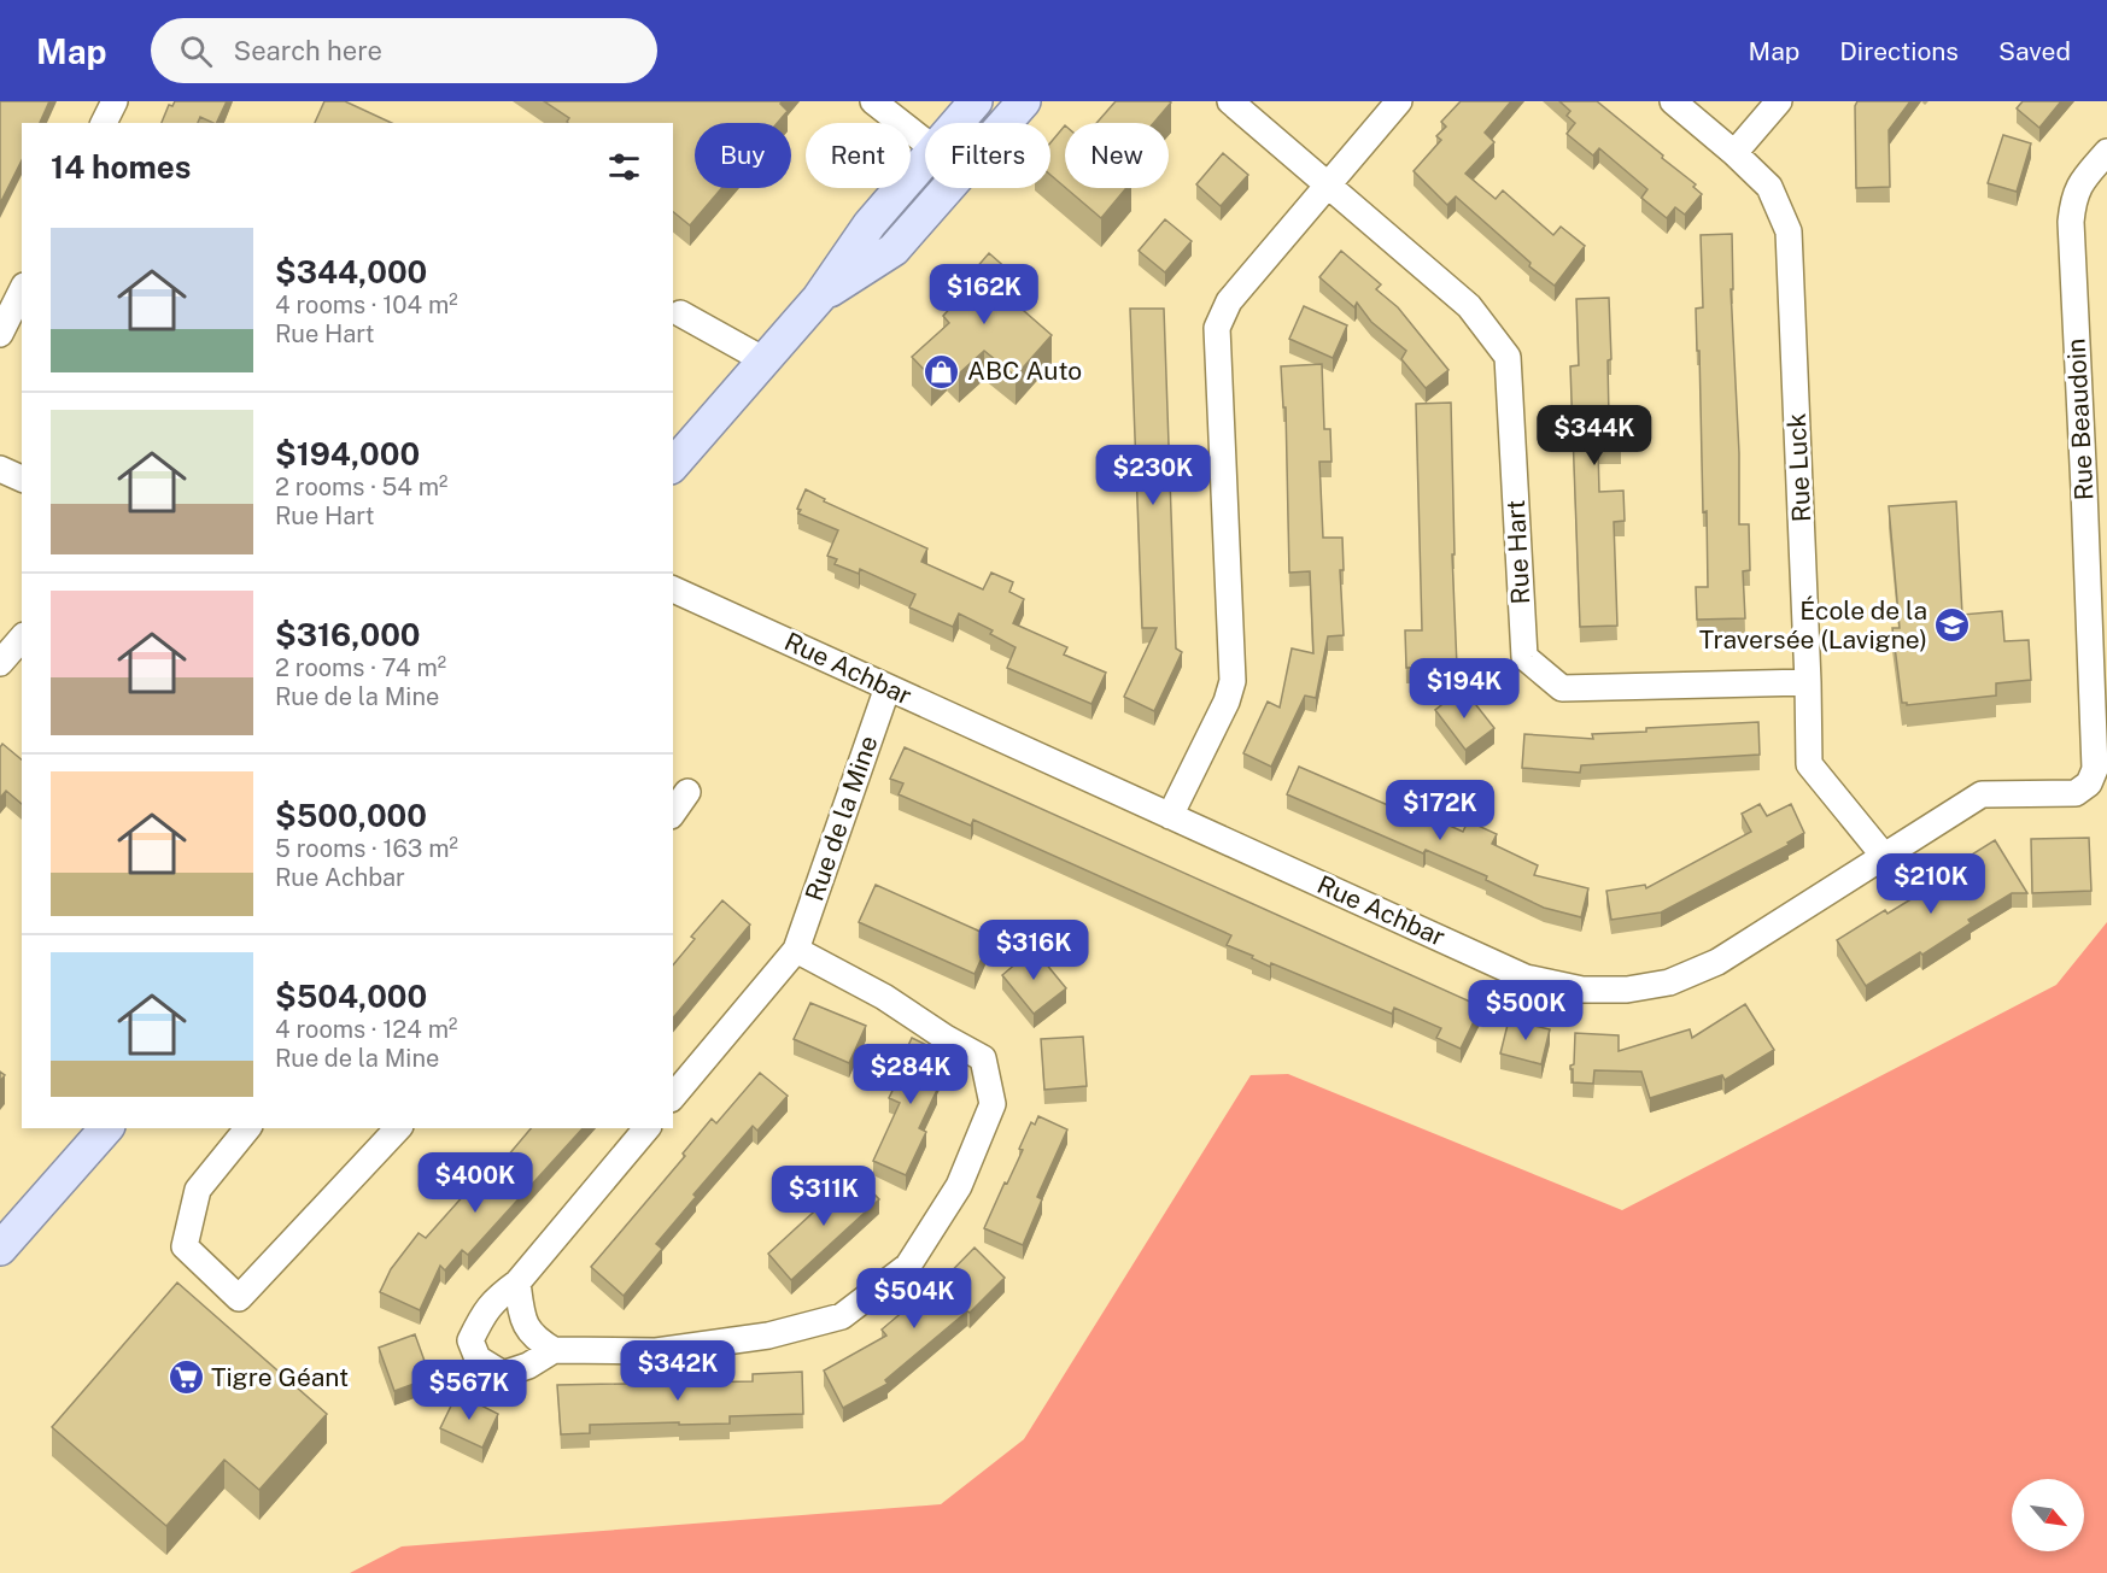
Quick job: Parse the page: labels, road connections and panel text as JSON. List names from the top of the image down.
{
  "streets": {
    "street": [
      "Rue Beaudoin",
      "Rue Luck",
      "Rue Hart",
      "Rue Achbar",
      "Rue de la Mine"
    ]
  },
  "crossings": [
    ["Rue Beaudoin", "Rue Achbar"],
    ["Rue Luck", "Rue Hart"],
    ["Rue Luck", "Rue Achbar"],
    ["Rue Achbar", "Rue de la Mine"]
  ],
  "places": {
    "shop": ["ABC Auto"],
    "school or university": ["École de la Traversée (Lavigne)"],
    "supermarket": ["Tigre Géant"]
  },
  "north": "bottom right",
  "page": {
    "header": "Map",
    "search": "Search here",
    "nav": ["Map", "Directions", "Saved"],
    "chip": [
      "Buy",
      "Rent",
      "Filters",
      "New"
    ],
    "heading": "14 homes",
    "list": [
      {
        "name": "$344,000",
        "note": "4 rooms · 104 m² · Rue Hart"
      },
      {
        "name": "$194,000",
        "note": "2 rooms · 54 m² · Rue Hart"
      },
      {
        "name": "$316,000",
        "note": "2 rooms · 74 m² · Rue de la Mine"
      },
      {
        "name": "$500,000",
        "note": "5 rooms · 163 m² · Rue Achbar"
      },
      {
        "name": "$504,000",
        "note": "4 rooms · 124 m² · Rue de la Mine"
      }
    ],
    "price": [
      "$162K",
      "$344K",
      "$230K",
      "$194K",
      "$172K",
      "$210K",
      "$316K",
      "$500K",
      "$284K",
      "$400K",
      "$311K",
      "$504K",
      "$342K",
      "$567K"
    ]
  }
}
